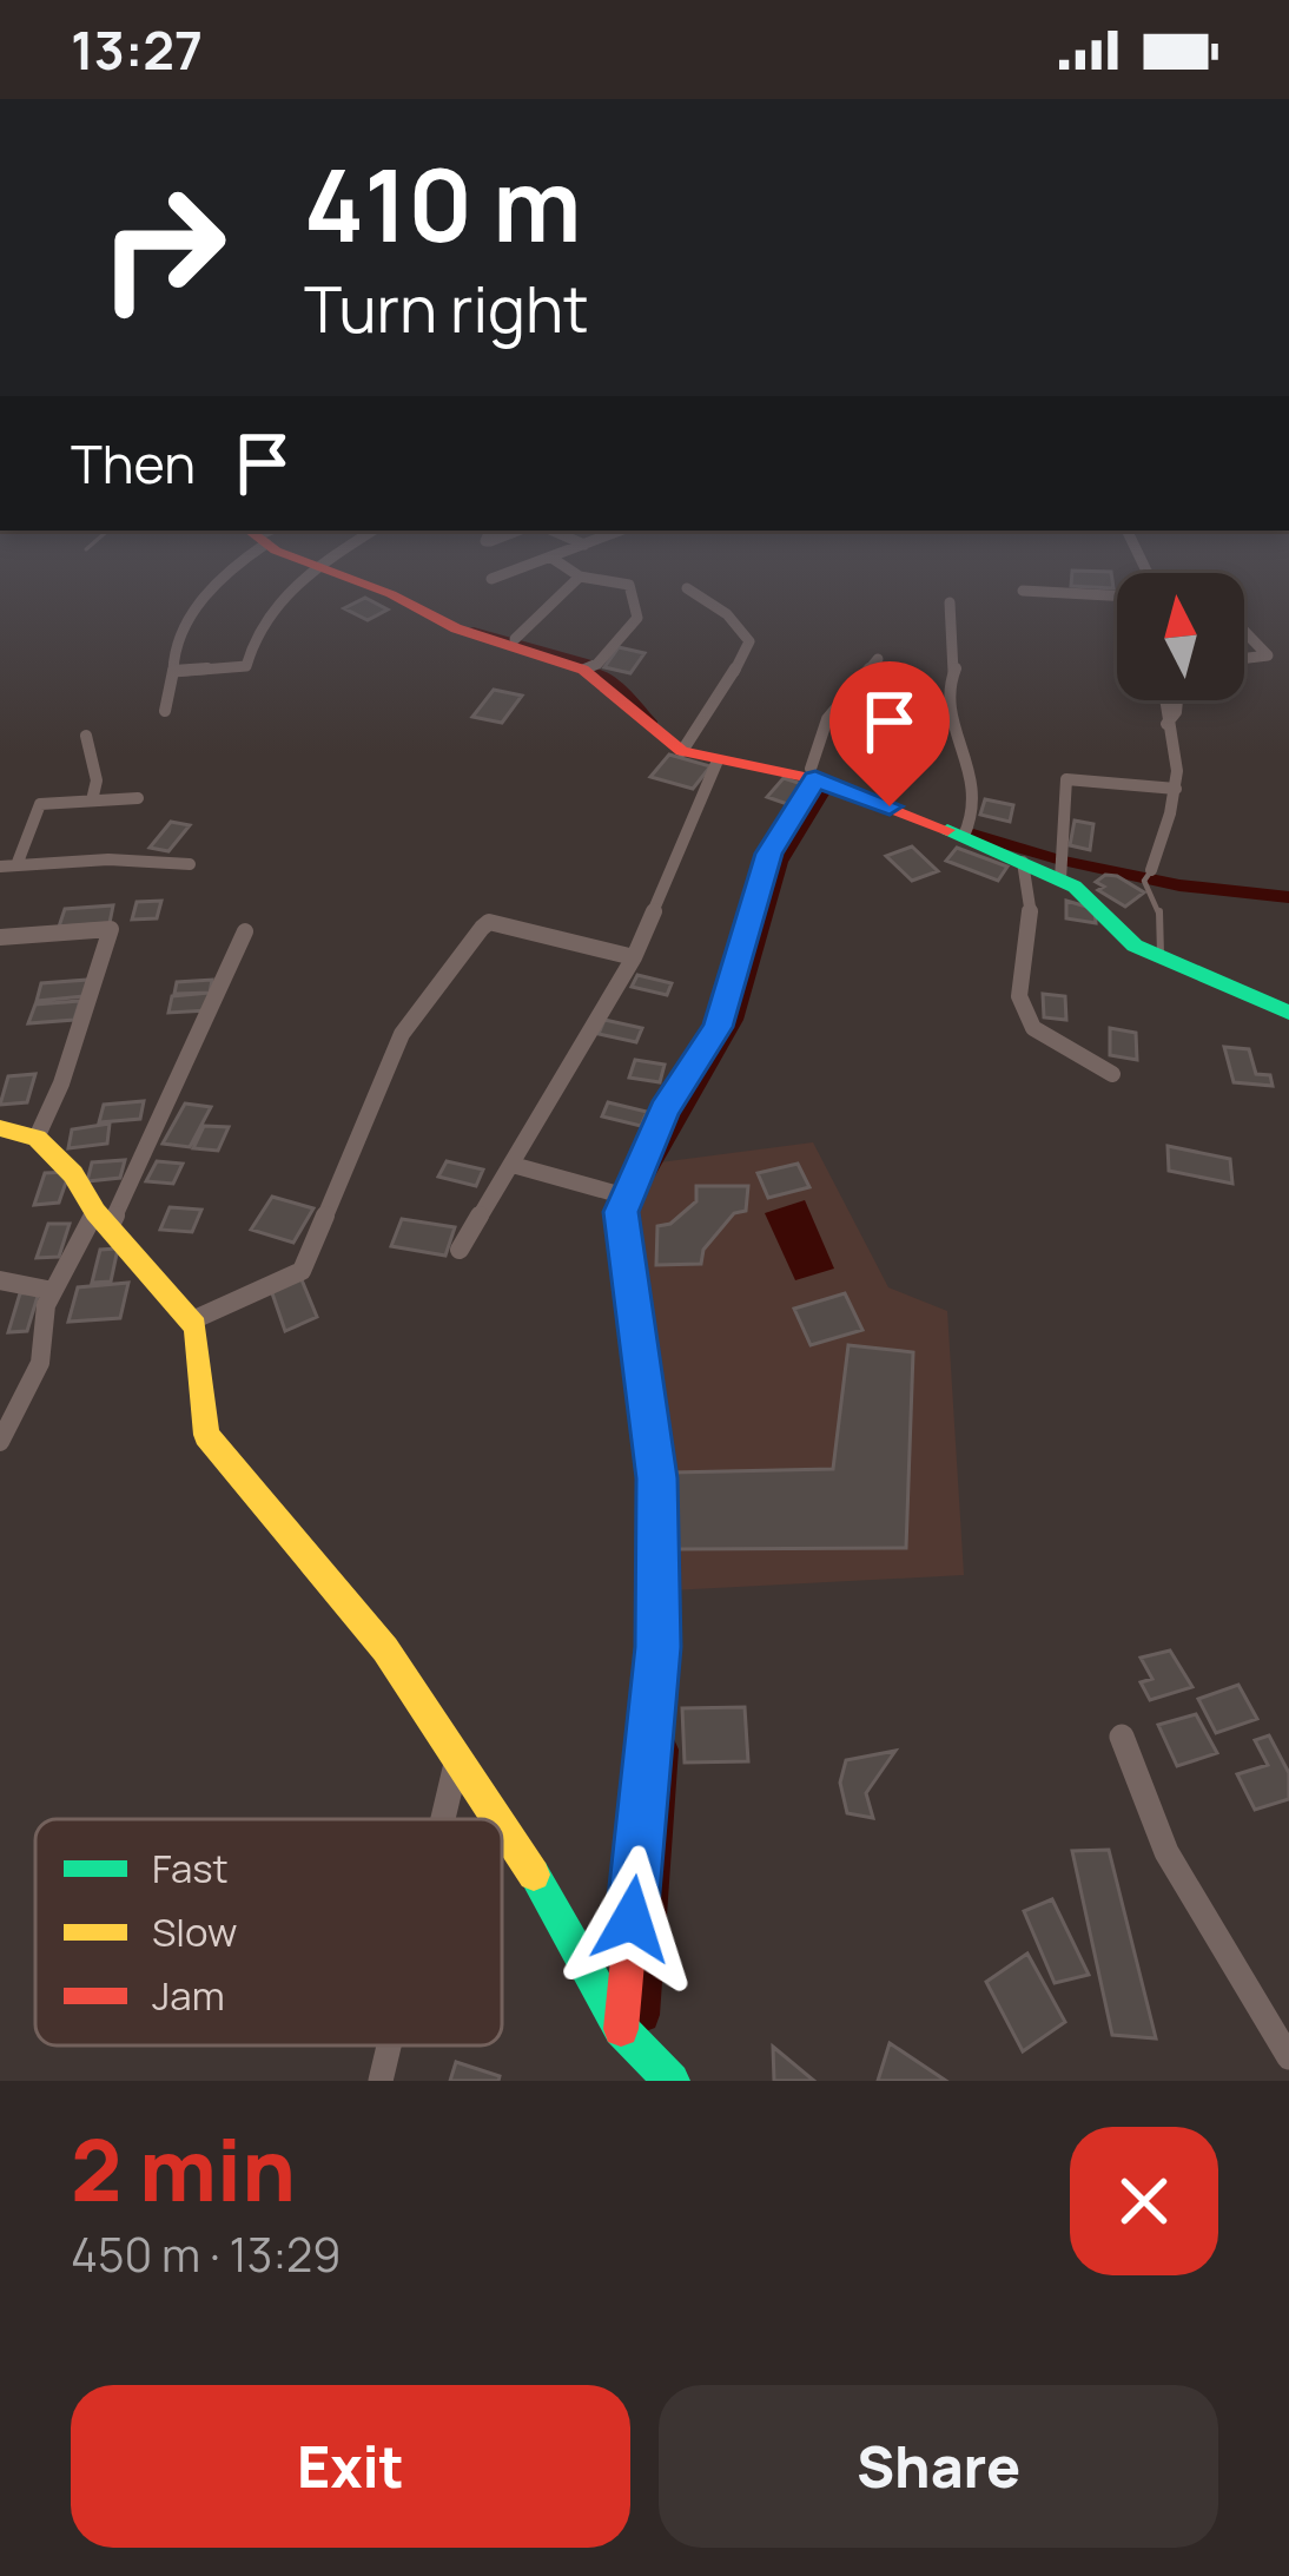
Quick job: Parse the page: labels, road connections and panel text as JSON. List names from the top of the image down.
{
  "legend": ["Fast", "Slow", "Jam"],
  "north": "top",
  "page": {
    "status": "13:27",
    "turn": ["410 m", "Turn right"],
    "then": "Then",
    "heading": ["2 min", "450 m · 13:29"],
    "buttons": ["Exit", "Share"]
  }
}
